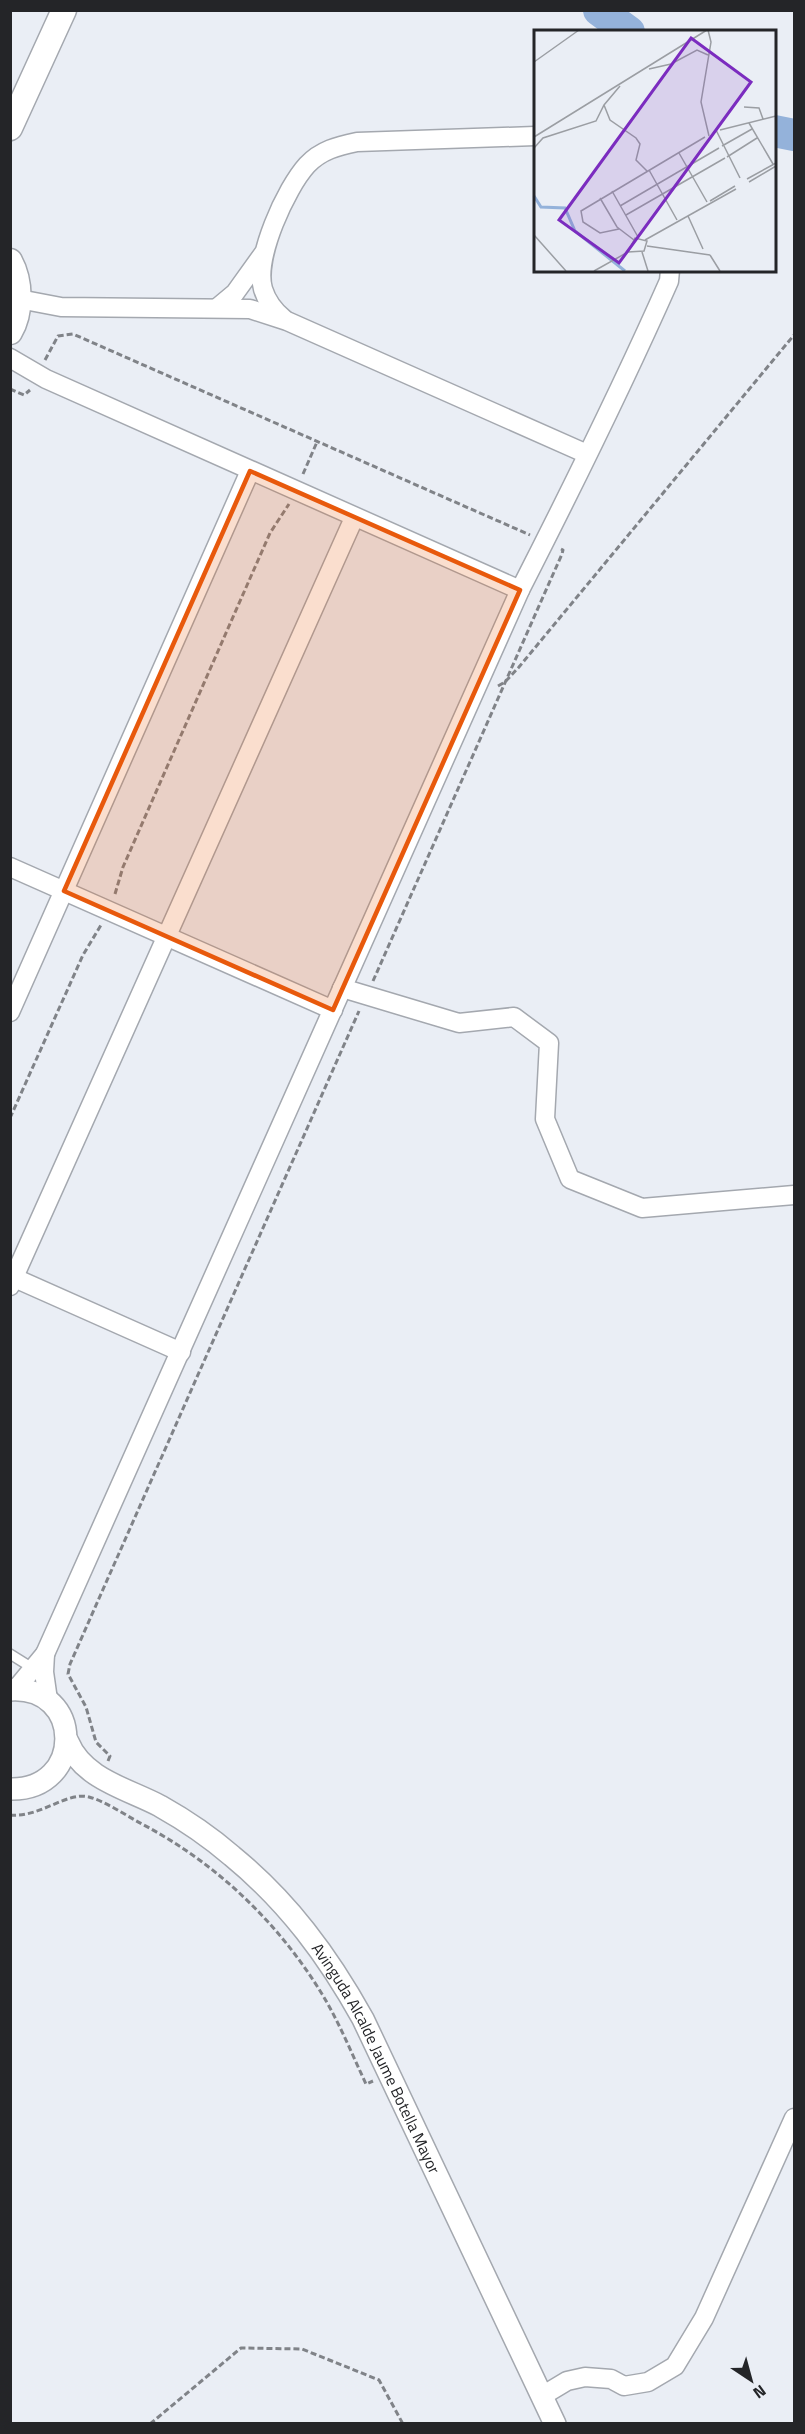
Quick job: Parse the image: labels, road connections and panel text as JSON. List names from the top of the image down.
{
  "streets": {
    "street": ["Avinguda Alcalde Jaume Botella Mayor"]
  },
  "north": "bottom right"
}
